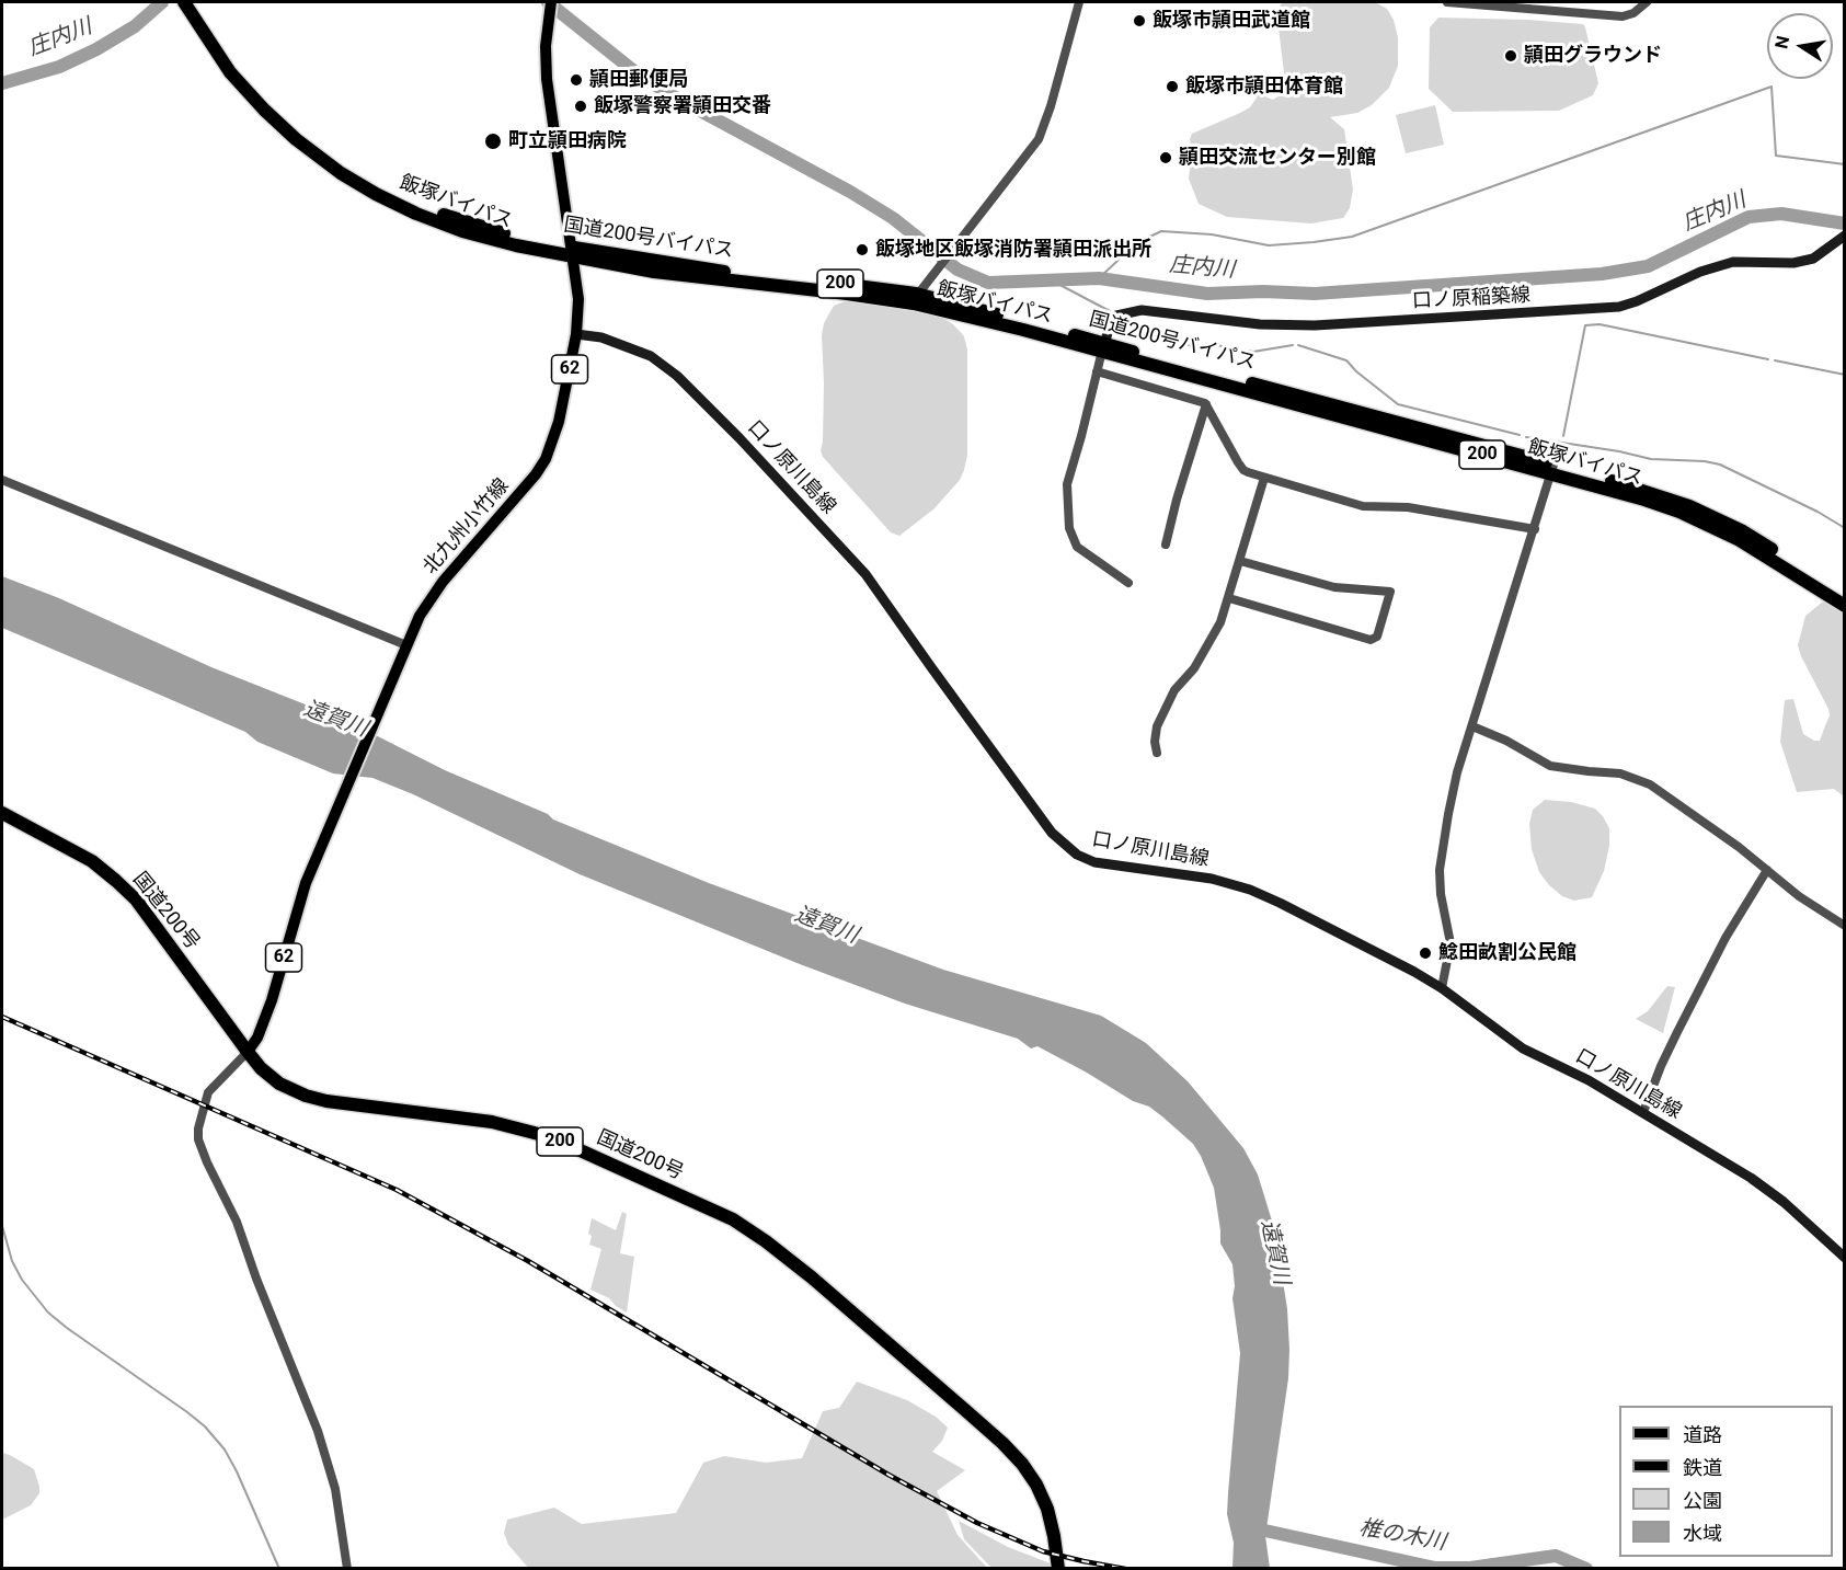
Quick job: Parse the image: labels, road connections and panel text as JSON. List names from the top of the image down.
{
  "streets": {
    "highway": [
      "飯塚バイパス",
      "国道200号バイパス",
      "200",
      "国道200号"
    ],
    "main road": [
      "口ノ原稲築線",
      "62",
      "口ノ原川島線",
      "北九州小竹線"
    ]
  },
  "crossings": [
    ["飯塚バイパス", "国道200号バイパス"],
    ["国道200号バイパス", "口ノ原稲築線"],
    ["国道200号バイパス", "北九州小竹線"],
    ["口ノ原川島線", "北九州小竹線"],
    ["北九州小竹線", "国道200号"]
  ],
  "water": ["庄内川", "遠賀川", "椎の木川"],
  "places": [
    "飯塚市頴田武道館",
    "頴田グラウンド",
    "頴田郵便局",
    "飯塚市頴田体育館",
    "飯塚警察署頴田交番",
    "町立頴田病院",
    "頴田交流センター別館",
    "飯塚地区飯塚消防署頴田派出所",
    "鯰田畝割公民館"
  ],
  "legend": [
    "道路",
    "鉄道",
    "公園",
    "水域"
  ],
  "north": "left"
}
